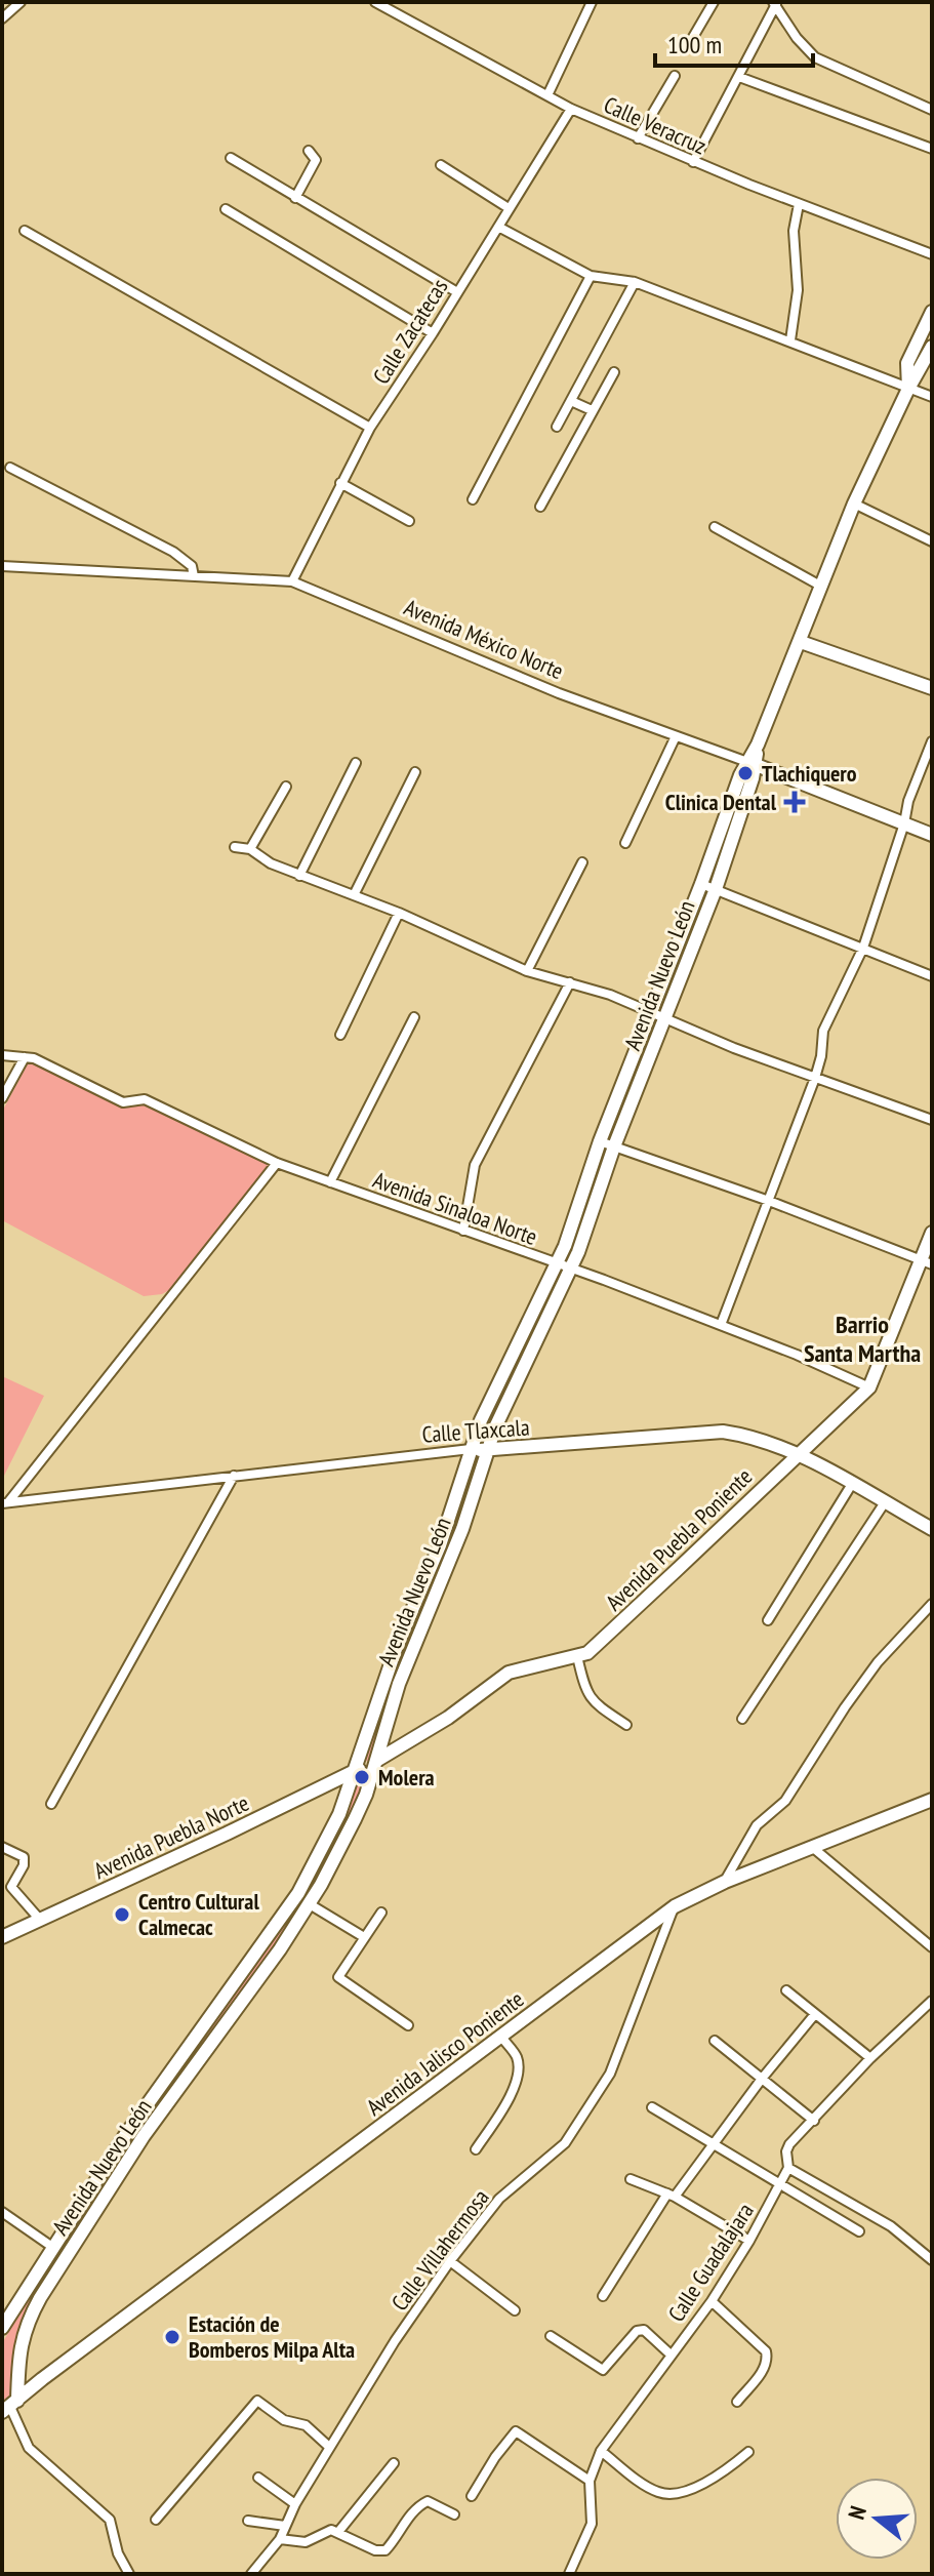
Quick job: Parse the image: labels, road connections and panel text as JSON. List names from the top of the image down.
{
  "streets": {
    "main road": [
      "Avenida México Norte",
      "Avenida Nuevo León",
      "Calle Tlaxcala",
      "Avenida Puebla Poniente",
      "Avenida Puebla Norte",
      "Avenida Jalisco Poniente"
    ],
    "street": [
      "Calle Veracruz",
      "Calle Zacatecas",
      "Avenida Sinaloa Norte",
      "Calle Villahermosa",
      "Calle Guadalajara"
    ]
  },
  "crossings": [
    ["Calle Veracruz", "Calle Zacatecas"],
    ["Calle Zacatecas", "Avenida México Norte"],
    ["Avenida México Norte", "Avenida Nuevo León"],
    ["Avenida Nuevo León", "Avenida Sinaloa Norte"],
    ["Avenida Nuevo León", "Calle Tlaxcala"],
    ["Avenida Nuevo León", "Avenida Puebla Poniente"],
    ["Avenida Nuevo León", "Avenida Puebla Norte"],
    ["Avenida Nuevo León", "Avenida Jalisco Poniente"],
    ["Avenida Sinaloa Norte", "Avenida Puebla Poniente"],
    ["Calle Tlaxcala", "Avenida Puebla Poniente"],
    ["Avenida Puebla Poniente", "Avenida Puebla Norte"],
    ["Avenida Jalisco Poniente", "Calle Villahermosa"]
  ],
  "districts": ["Barrio Santa Martha"],
  "places": {
    "other": [
      "Tlachiquero",
      "Molera",
      "Centro Cultural Calmecac",
      "Estación de Bomberos Milpa Alta"
    ],
    "health": ["Clinica Dental"]
  },
  "scale_bar": "100 m",
  "north": "left"
}
